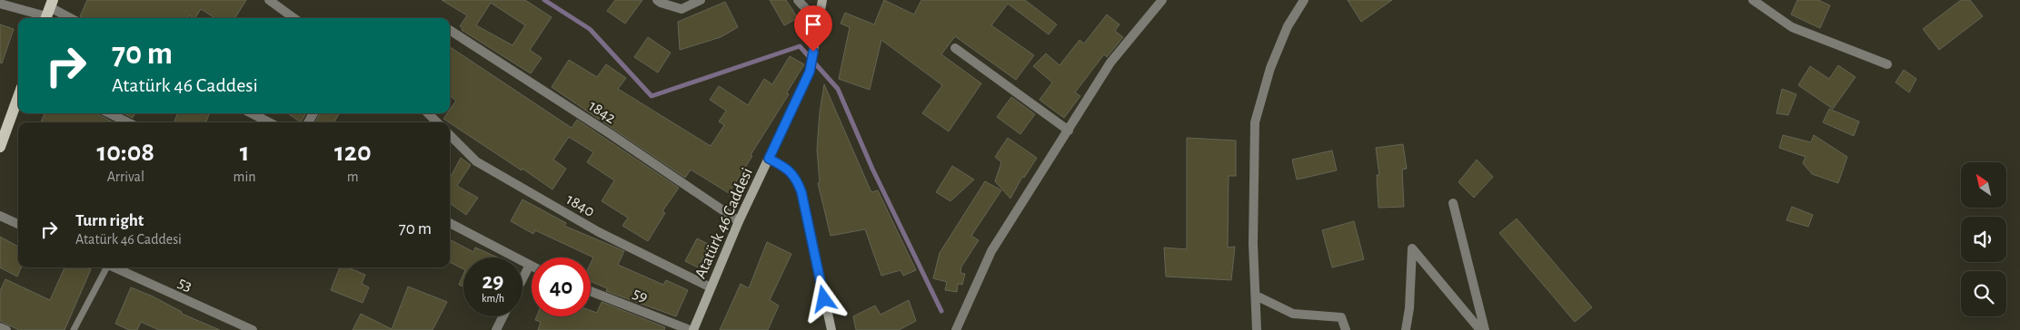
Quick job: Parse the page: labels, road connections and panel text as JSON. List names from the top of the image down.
{
  "streets": {
    "street": [
      "1842",
      "1840",
      "Atatürk 46 Caddesi",
      "53",
      "59"
    ]
  },
  "crossings": [
    ["1842", "Atatürk 46 Caddesi"],
    ["1840", "Atatürk 46 Caddesi"]
  ],
  "north": "top left",
  "page": {
    "turn": ["70 m", "Atatürk 46 Caddesi"],
    "eta": [
      "10:08",
      "Arrival",
      "1",
      "min",
      "120",
      "m"
    ],
    "list": [
      {
        "name": "Turn right",
        "note": "Atatürk 46 Caddesi",
        "value": "70 m"
      }
    ],
    "speed": "29 km/h",
    "limit": "40"
  }
}
